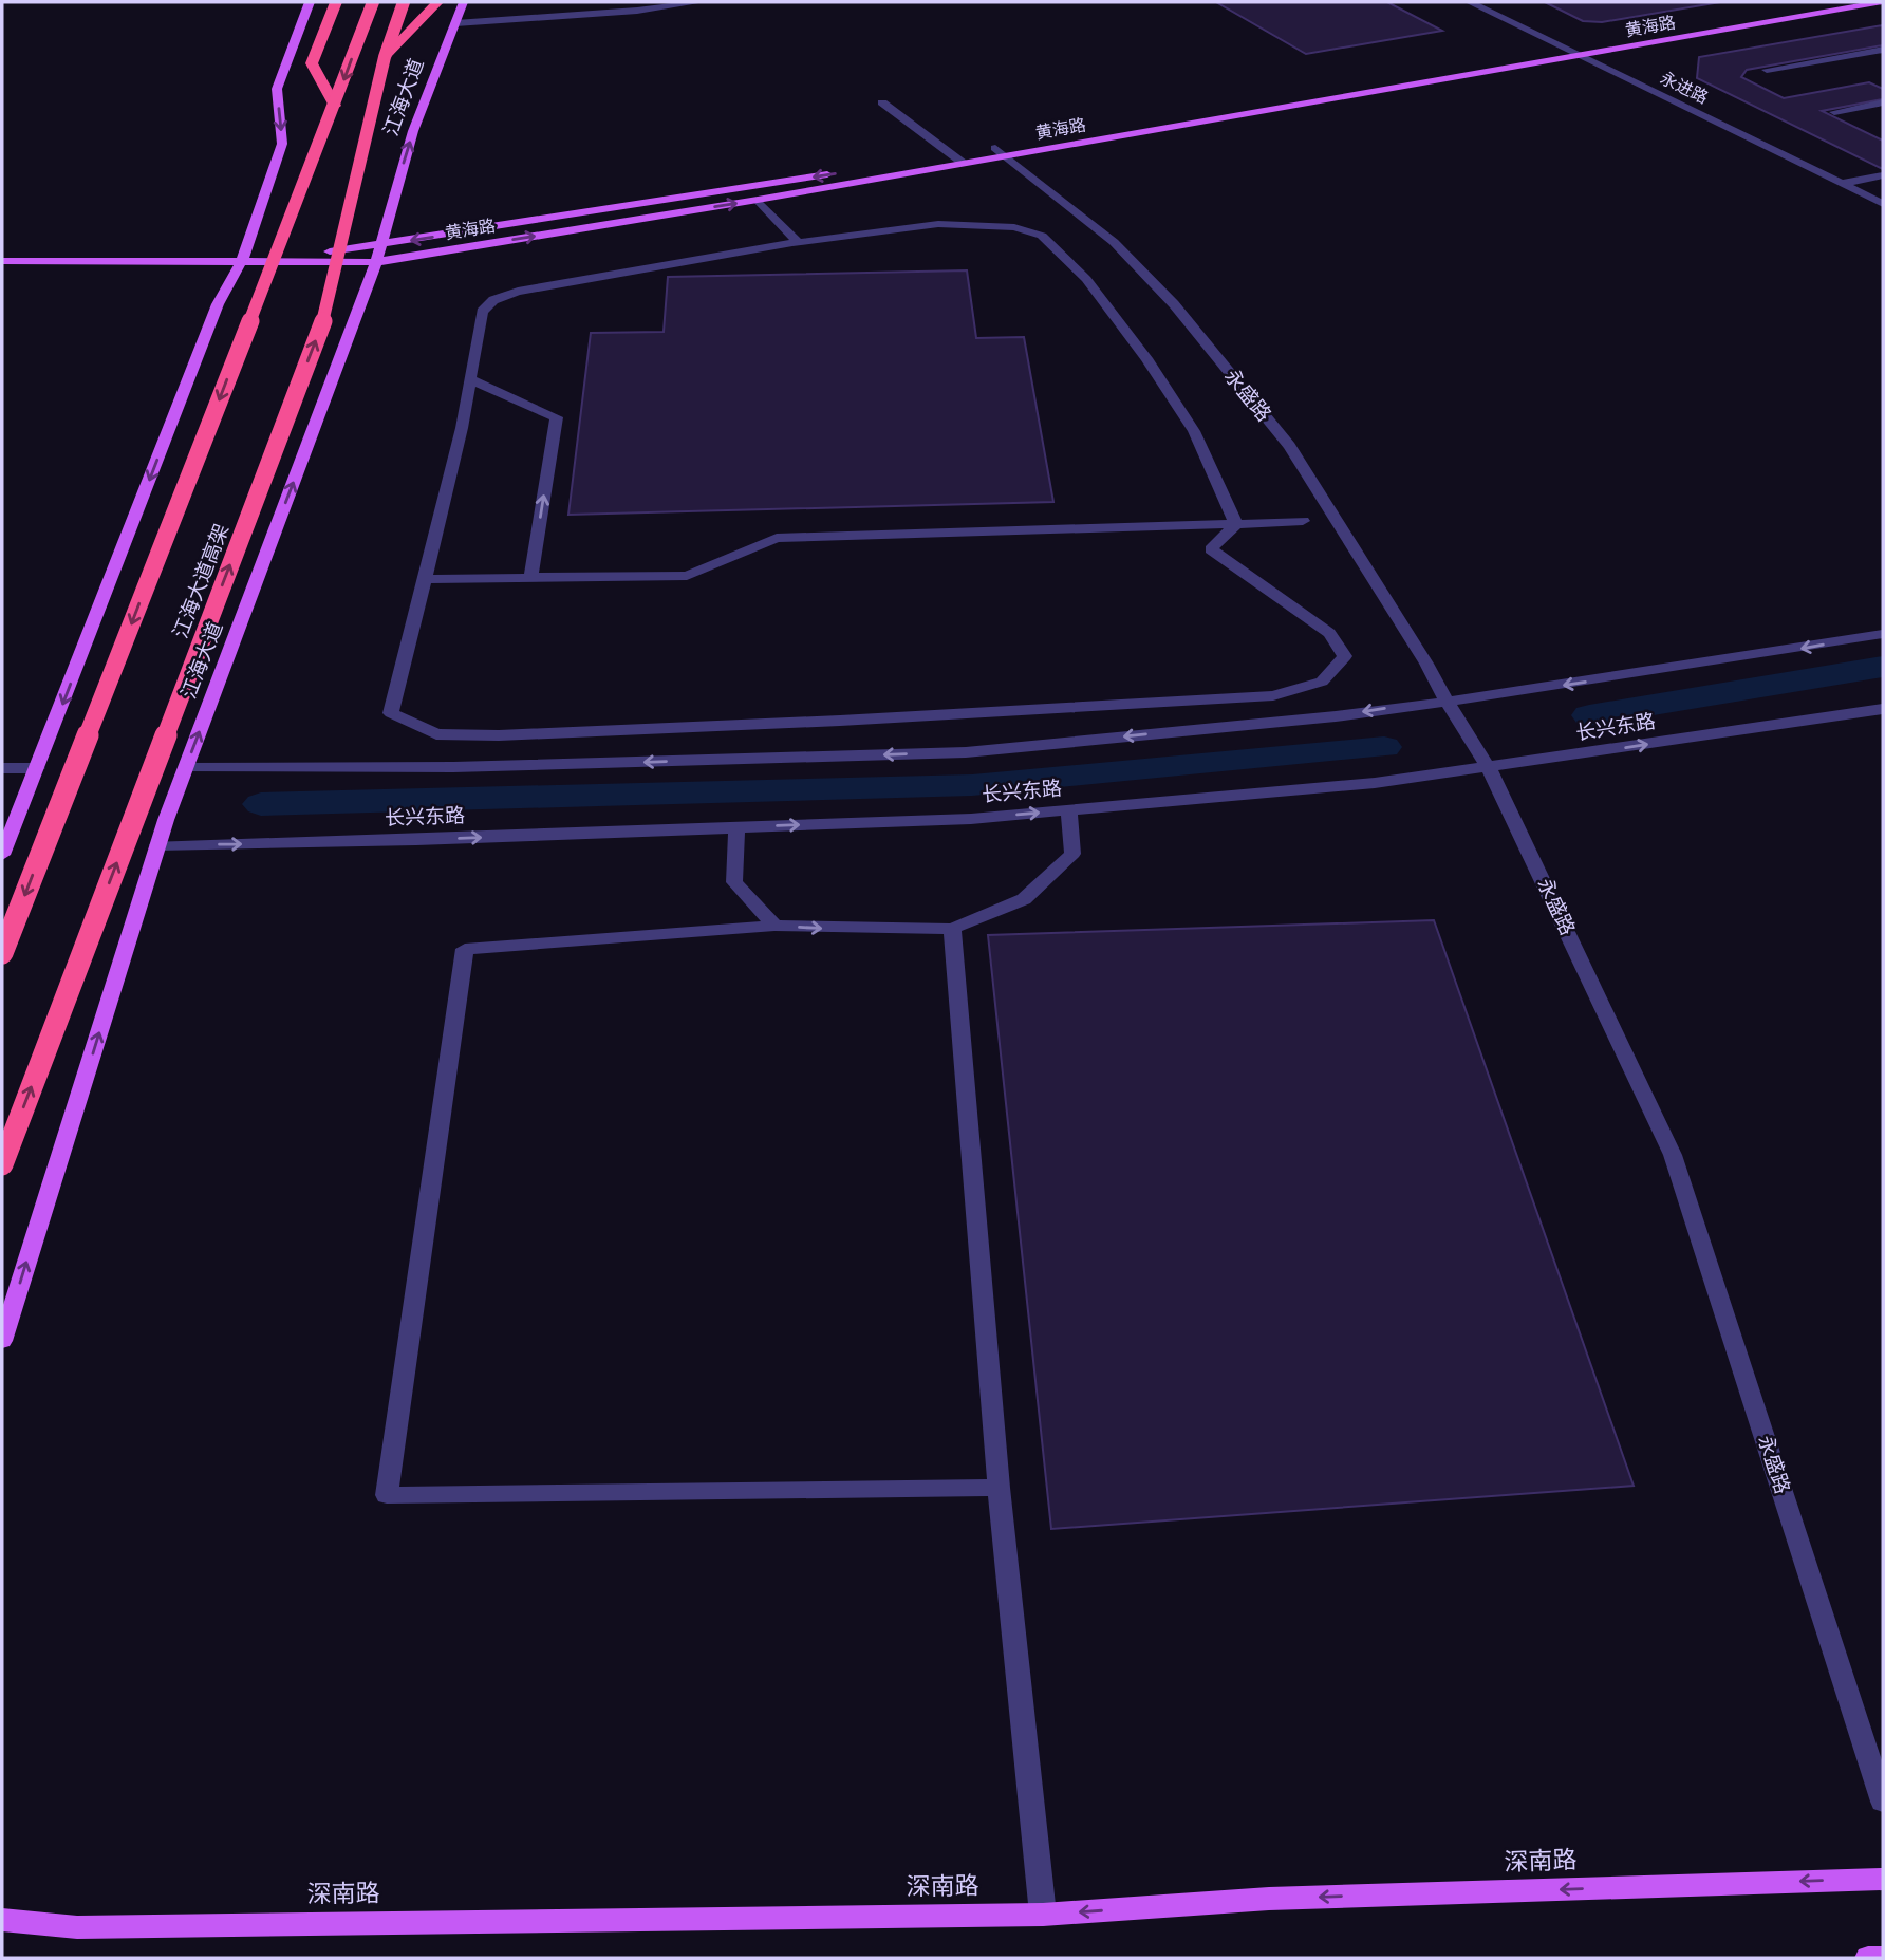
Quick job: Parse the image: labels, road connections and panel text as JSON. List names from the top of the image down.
{
  "streets": {
    "highway": ["江海大道高架"],
    "main road": ["黄海路", "江海大道", "深南路"],
    "street": ["永进路", "永盛路", "长兴东路"]
  },
  "crossings": [
    ["黄海路", "永进路"],
    ["黄海路", "江海大道"],
    ["黄海路", "永盛路"],
    ["江海大道", "长兴东路"],
    ["永盛路", "长兴东路"]
  ],
  "one_way": ["深南路"]
}
